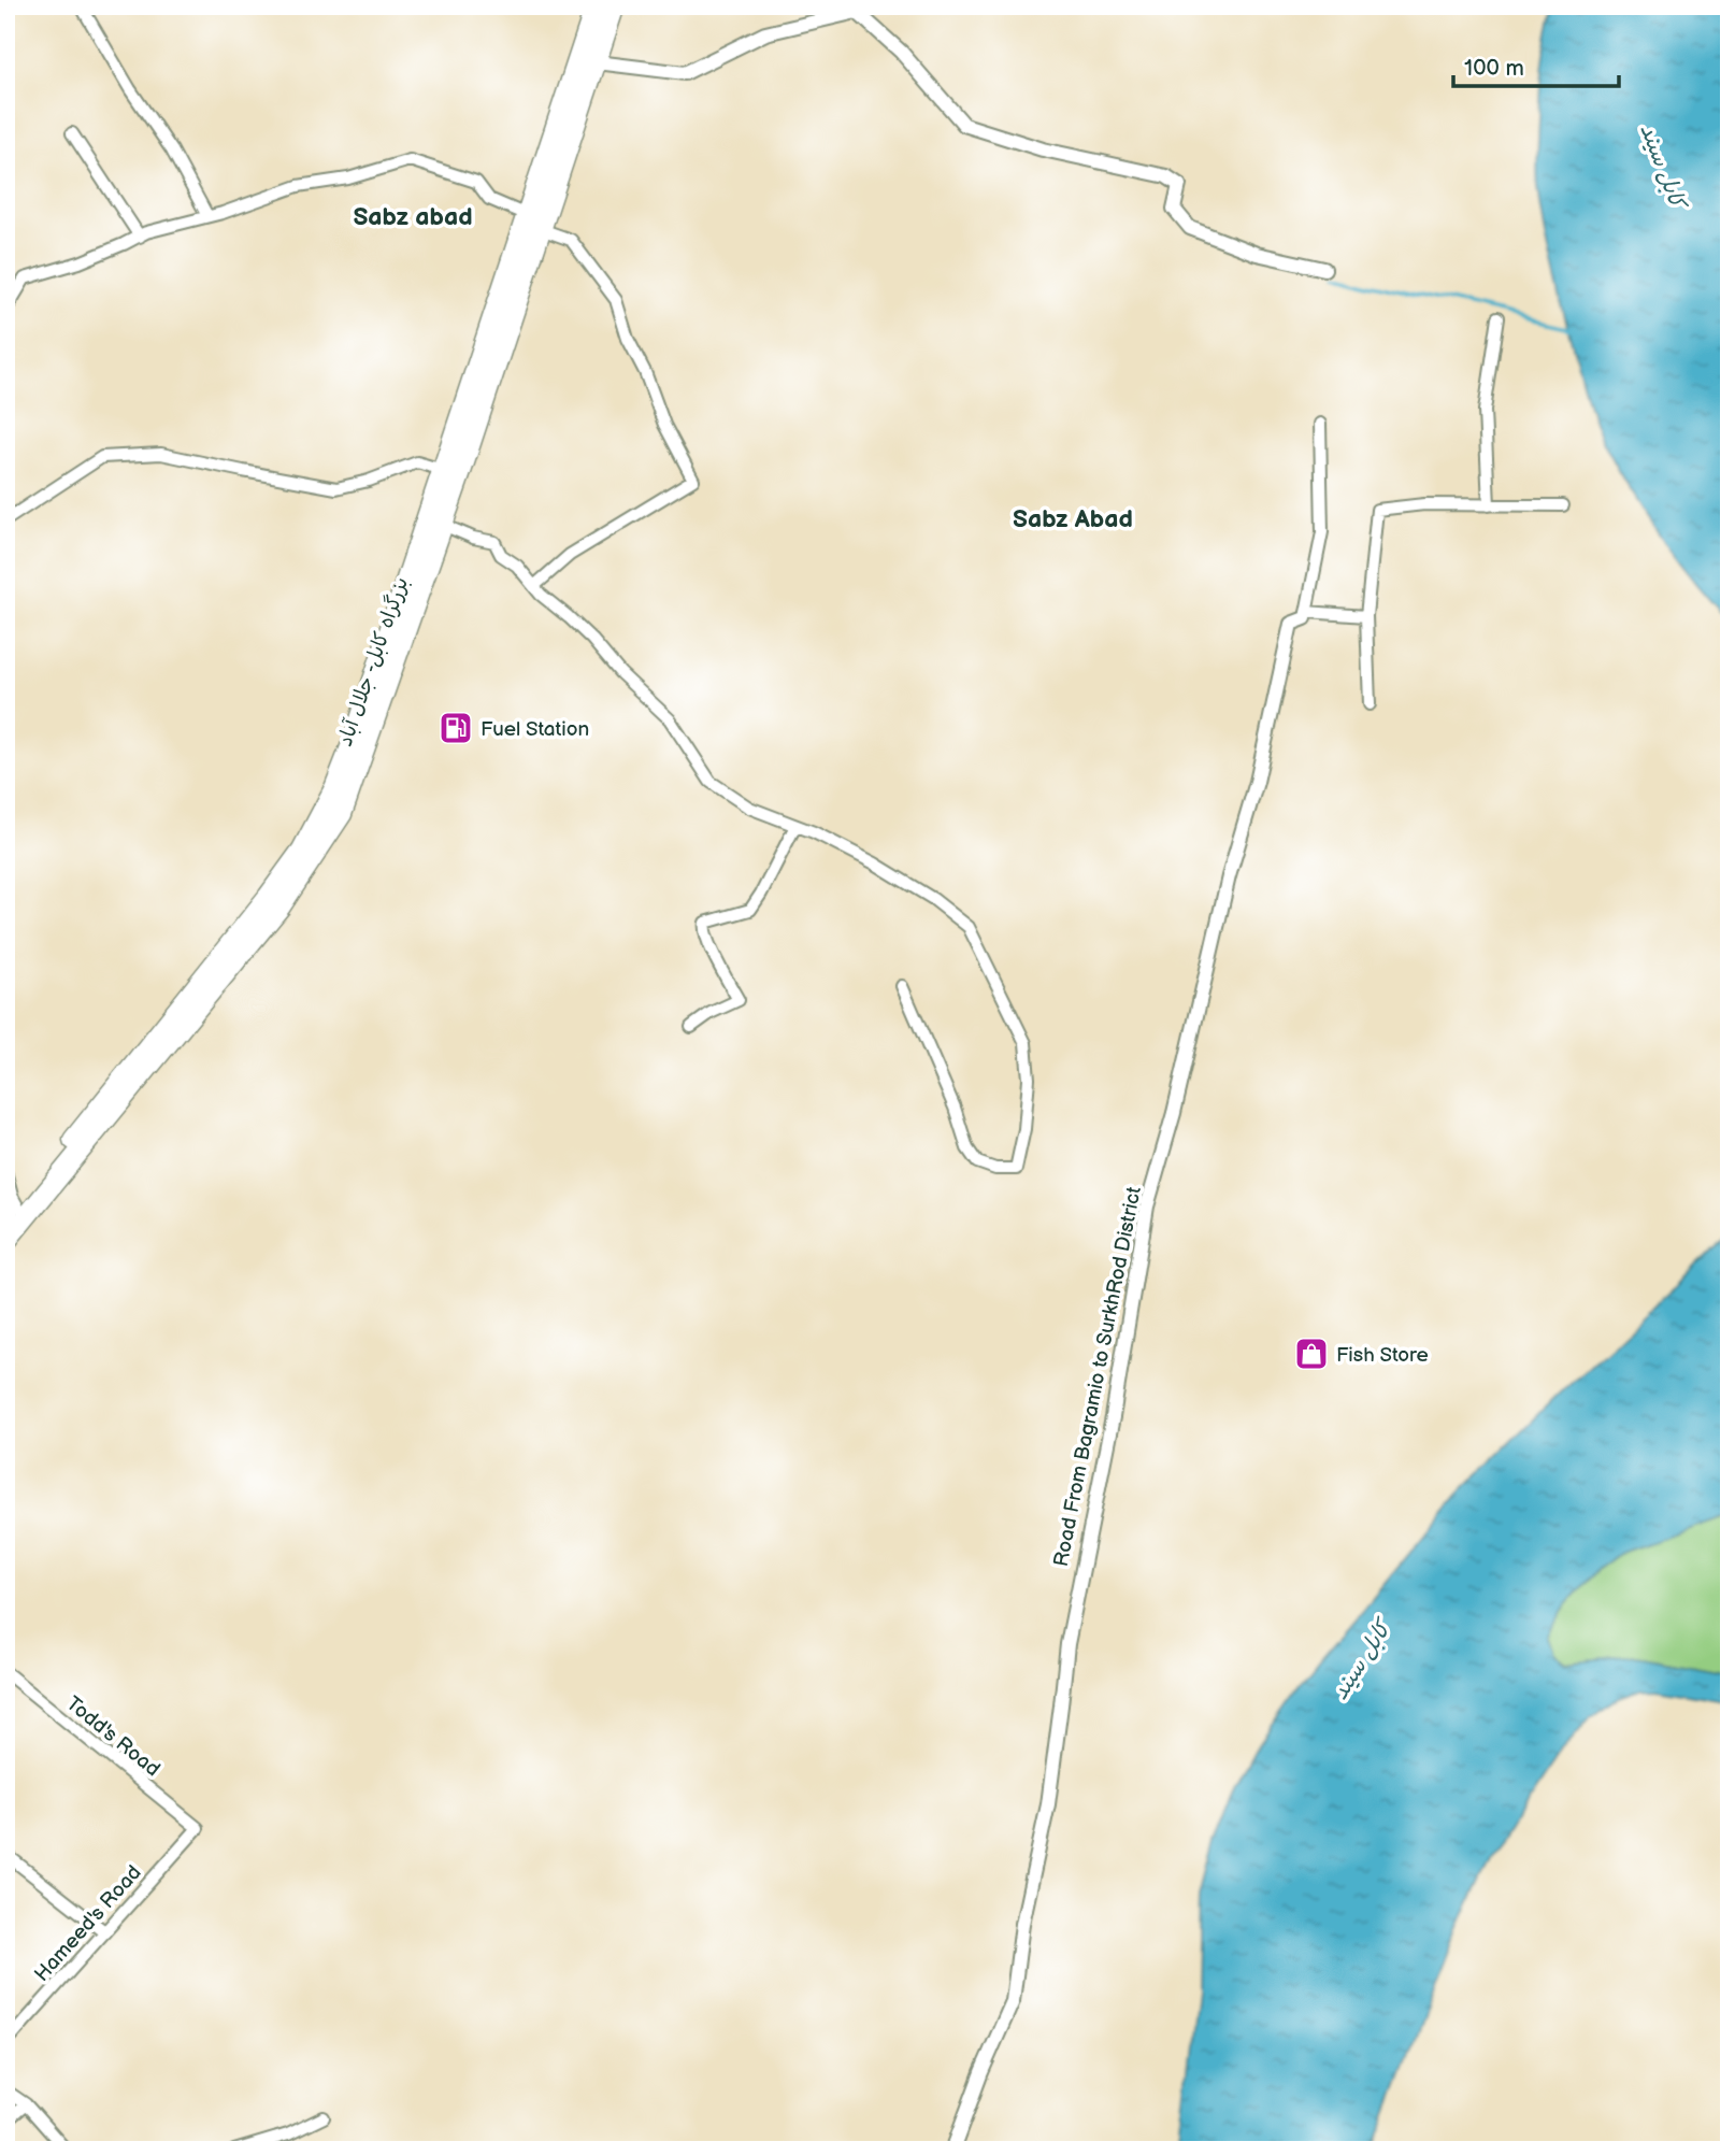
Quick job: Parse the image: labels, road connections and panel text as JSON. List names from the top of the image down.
{
  "streets": {
    "highway": ["بزرگراه کابل- جلال آباد"],
    "street": ["Road From Bagramio to SurkhRod District", "Todd's Road", "Hameed's Road"]
  },
  "crossings": [
    ["Todd's Road", "Hameed's Road"]
  ],
  "districts": ["Sabz abad", "Sabz Abad"],
  "water": ["کابل سيند"],
  "places": {
    "fuel station": ["Fuel Station"],
    "shop": ["Fish Store"]
  },
  "scale_bar": "100 m"
}
